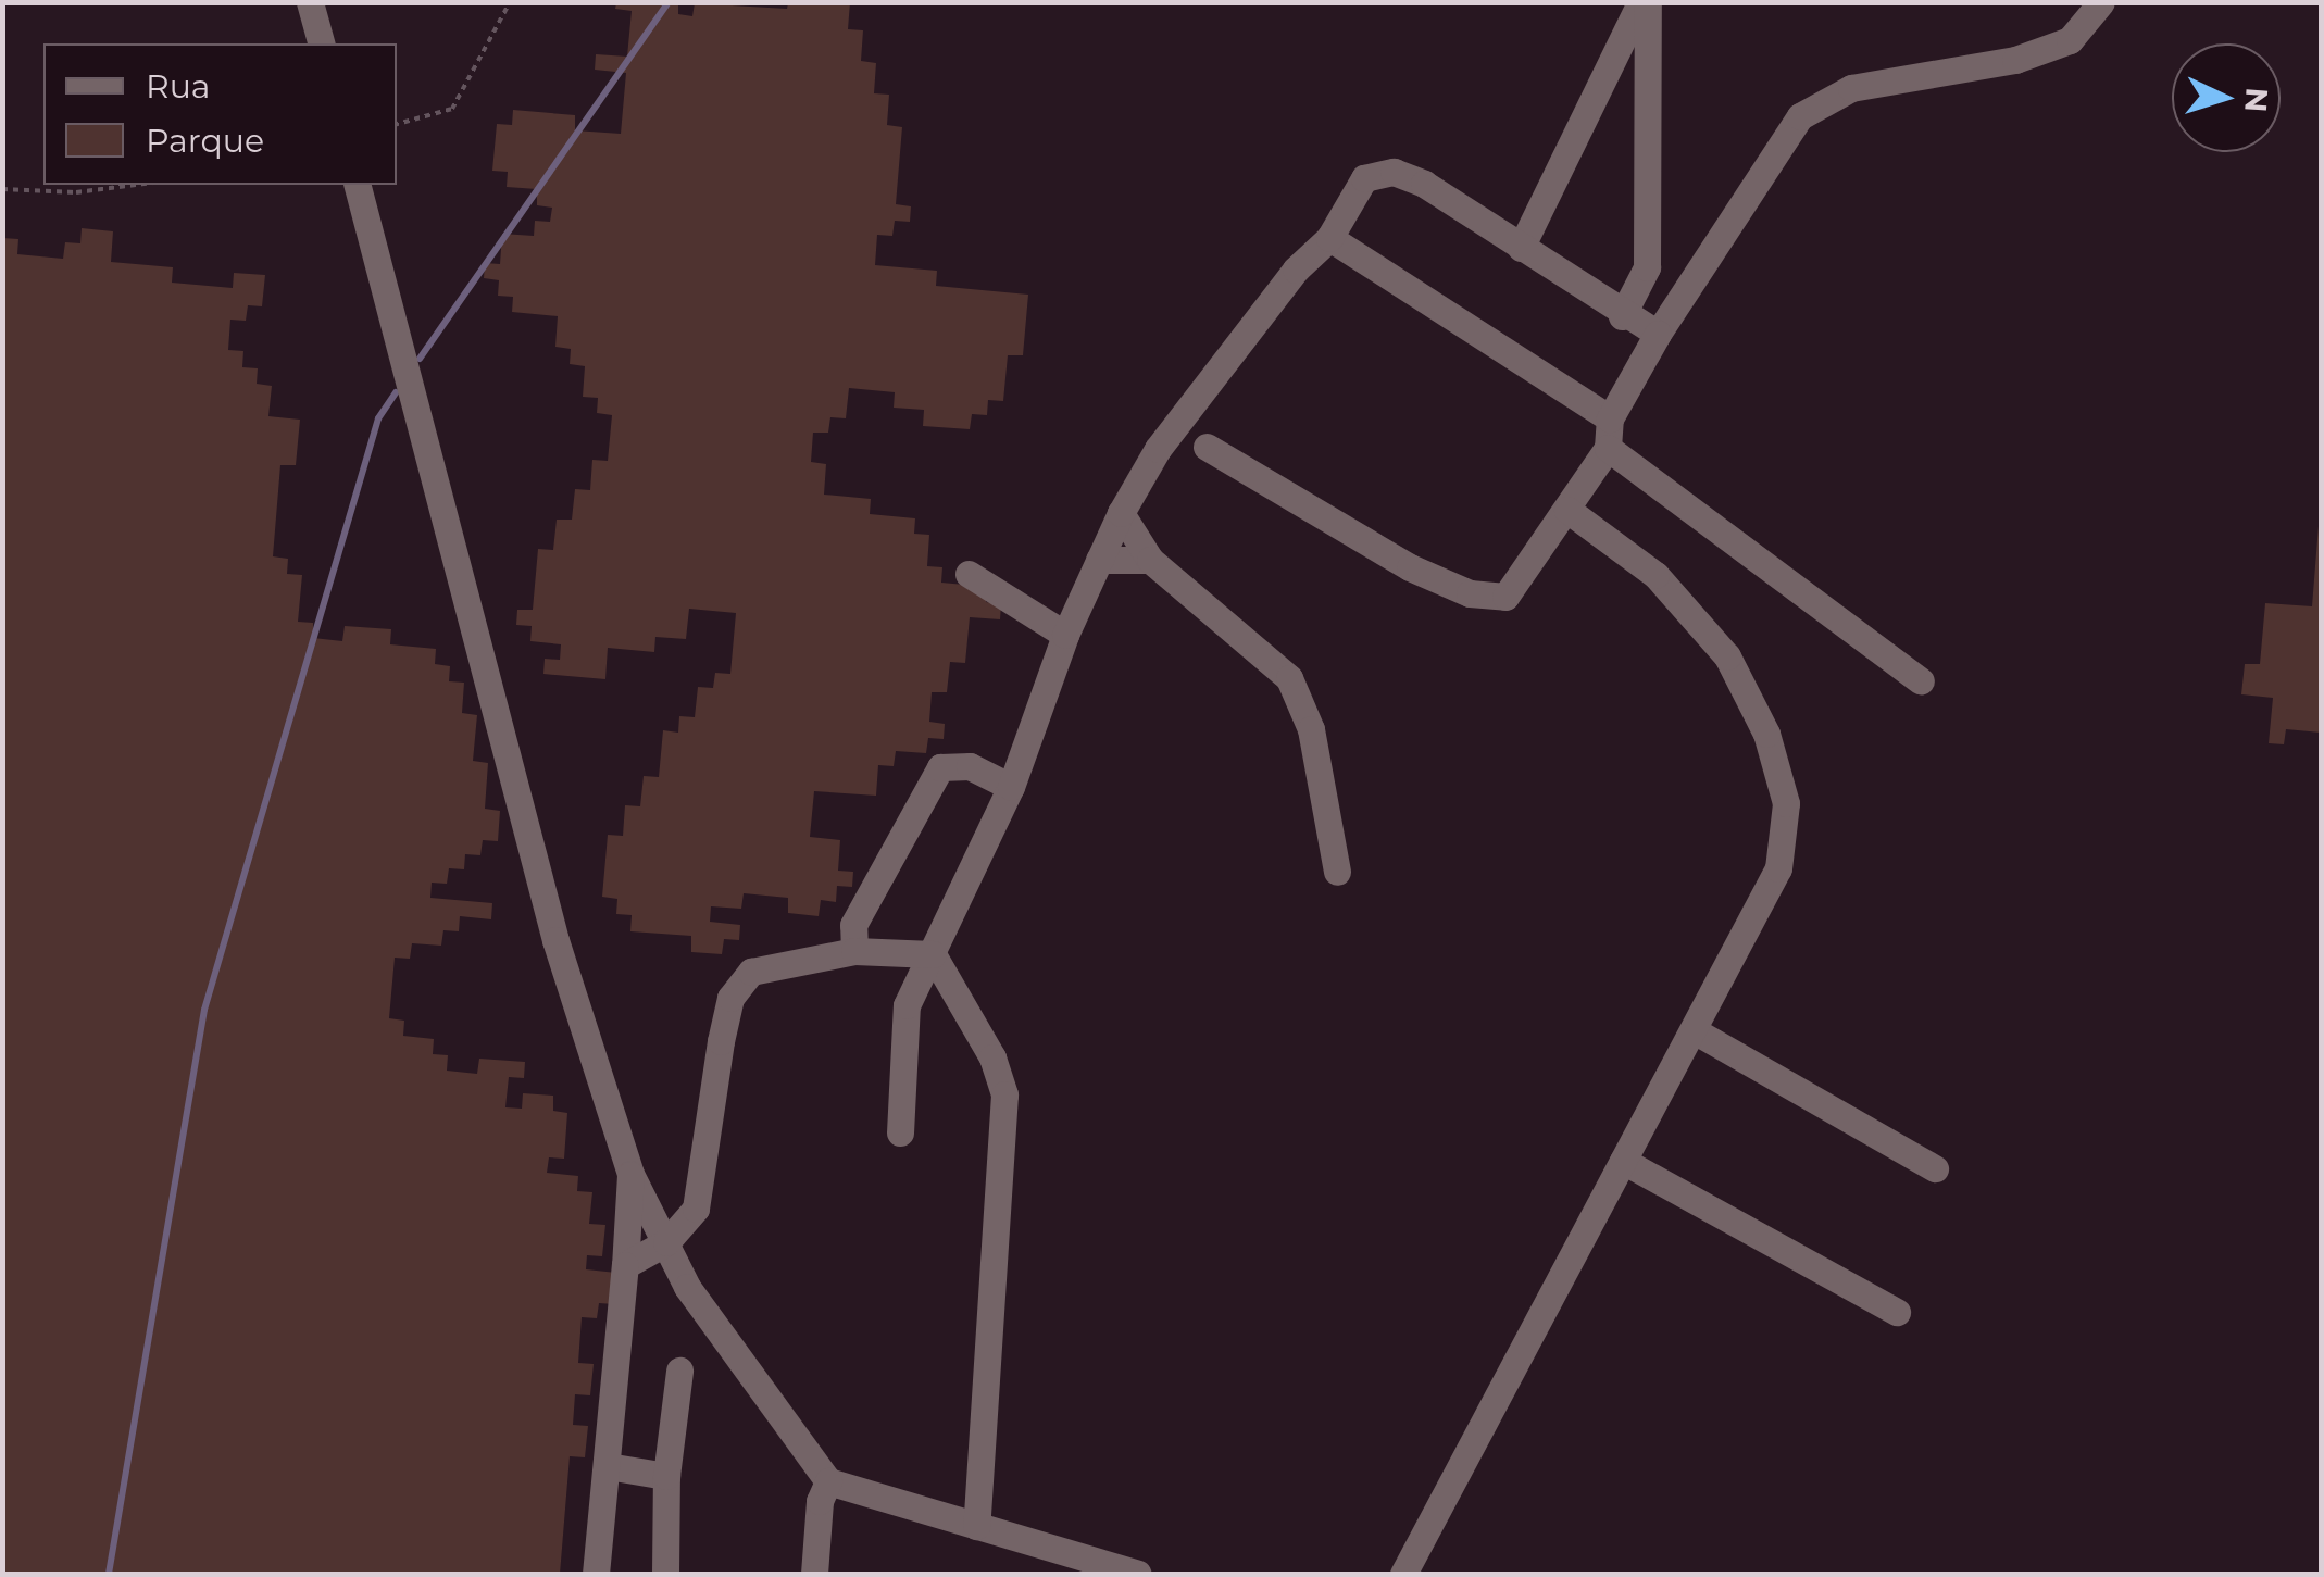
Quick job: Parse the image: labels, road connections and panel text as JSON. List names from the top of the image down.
{
  "legend": ["Rua", "Parque"],
  "north": "right"
}
